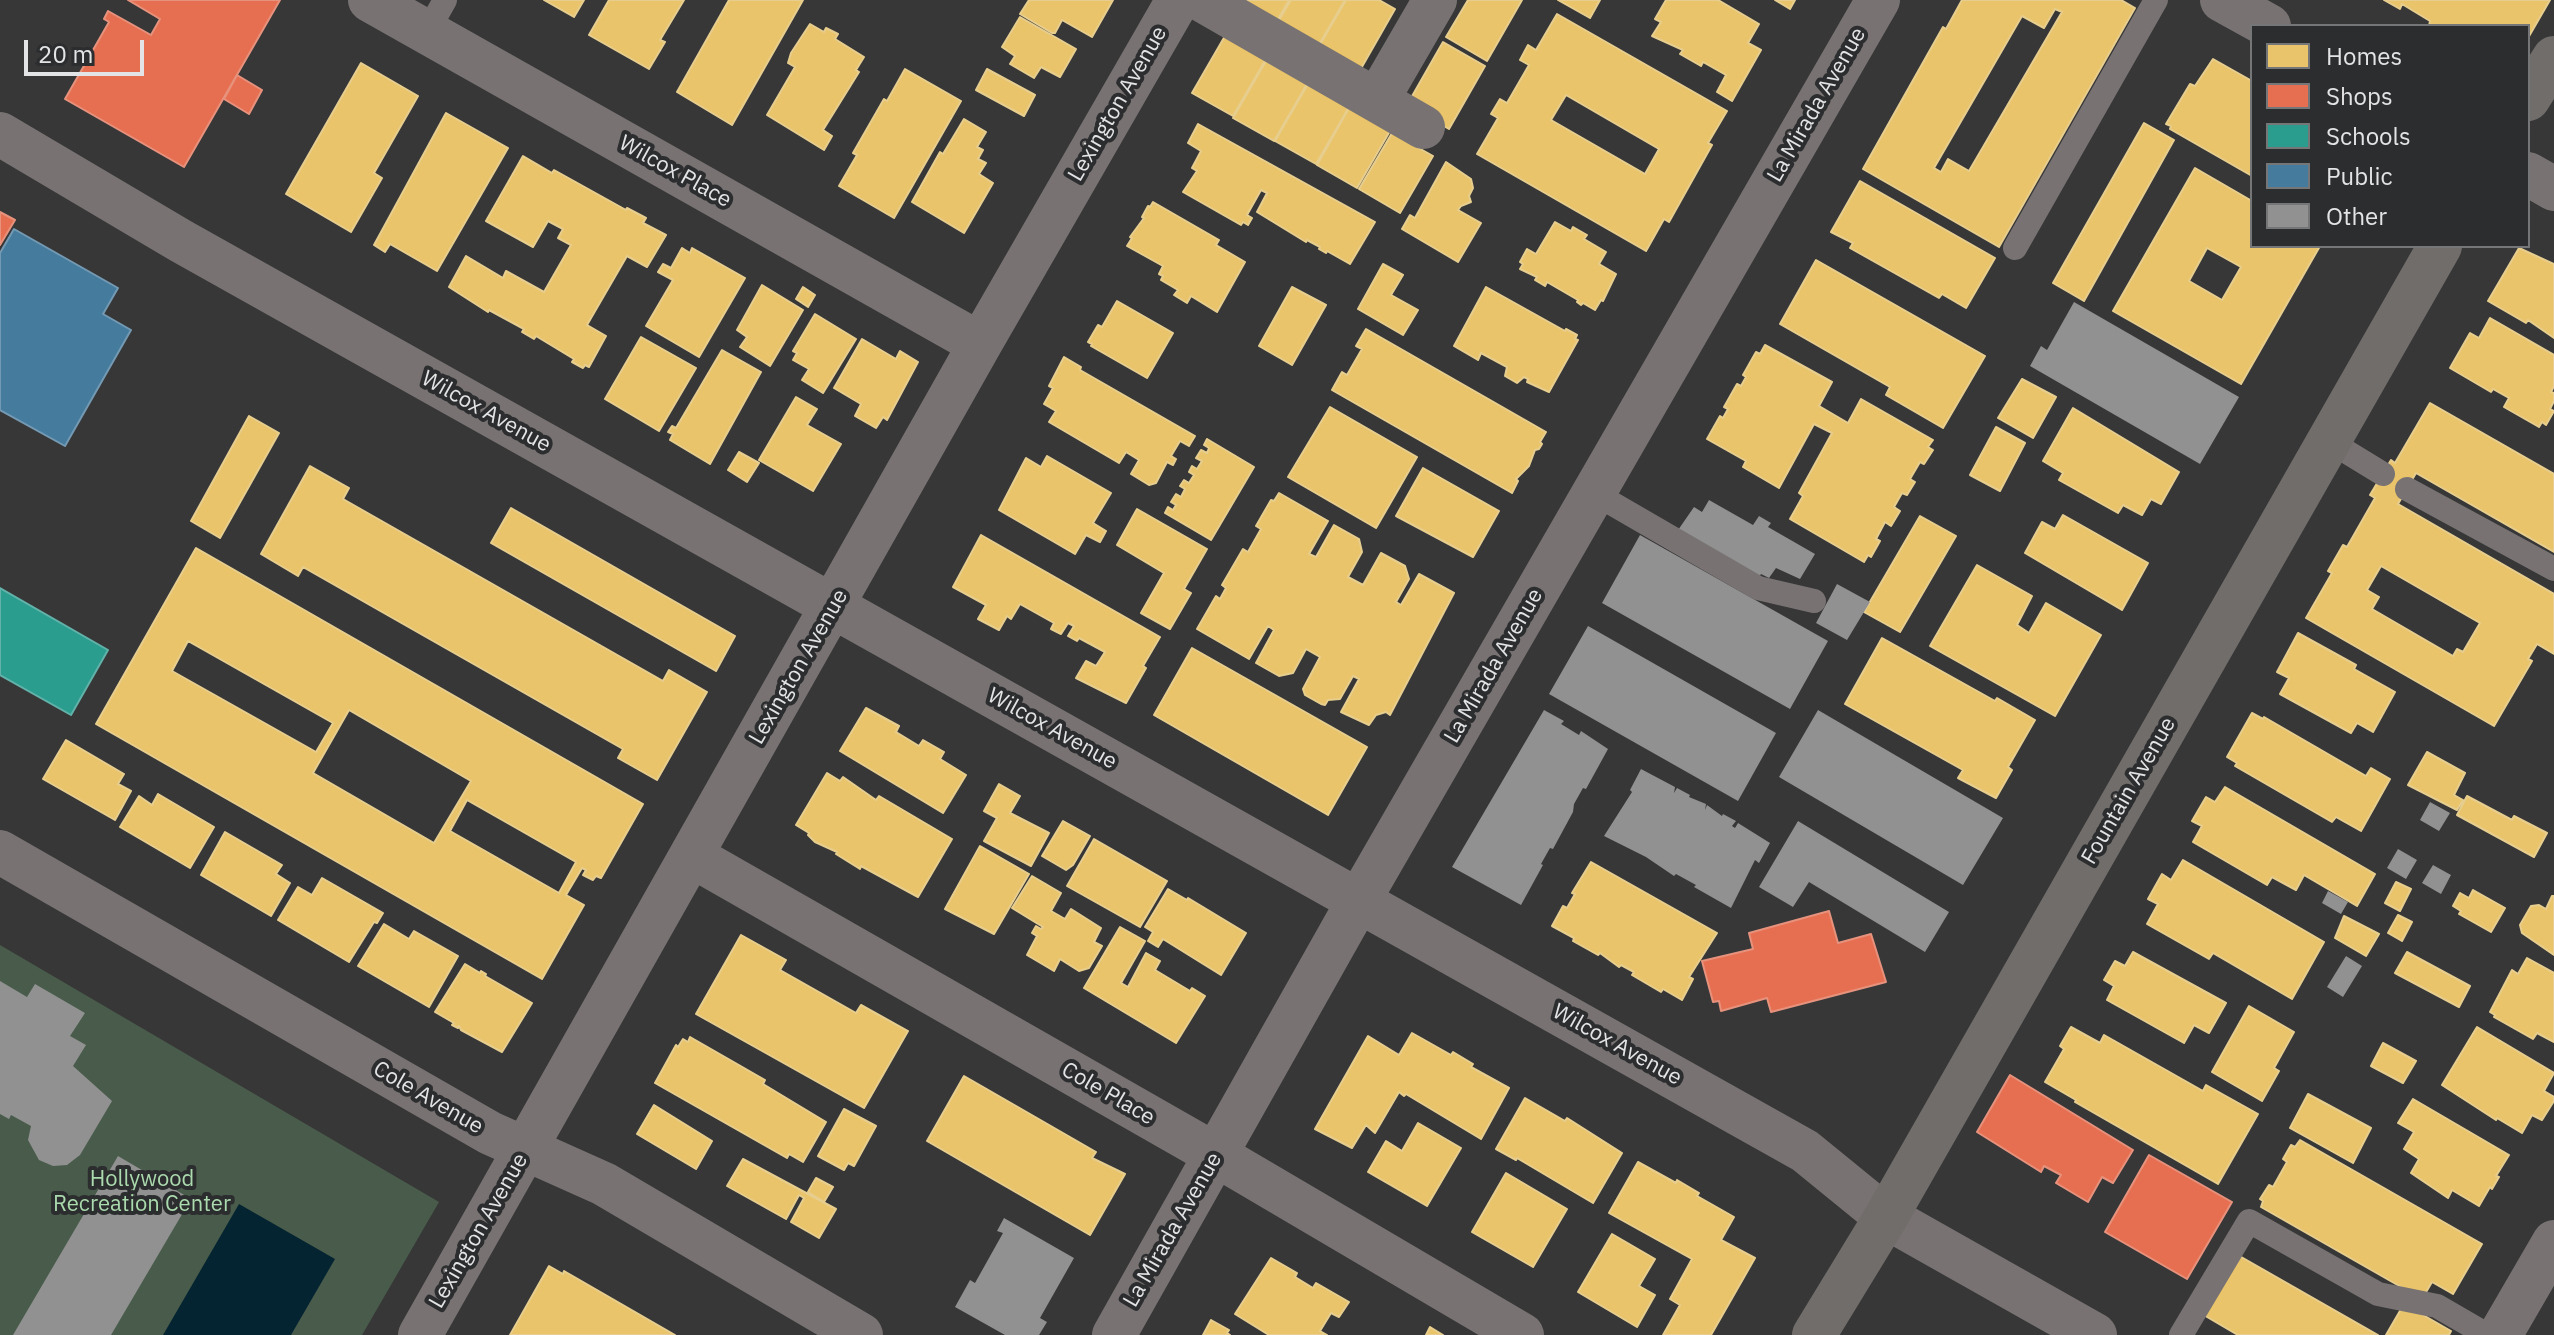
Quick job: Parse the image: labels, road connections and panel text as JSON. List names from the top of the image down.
{
  "streets": {
    "street": [
      "Lexington Avenue",
      "La Mirada Avenue",
      "Wilcox Place",
      "Wilcox Avenue",
      "Fountain Avenue",
      "Cole Place",
      "Cole Avenue"
    ]
  },
  "crossings": [
    ["Lexington Avenue", "Wilcox Place"],
    ["Lexington Avenue", "Wilcox Avenue"],
    ["Lexington Avenue", "Cole Place"],
    ["Lexington Avenue", "Cole Avenue"],
    ["La Mirada Avenue", "Wilcox Avenue"],
    ["La Mirada Avenue", "Cole Place"],
    ["Wilcox Avenue", "Fountain Avenue"]
  ],
  "parks": ["Hollywood Recreation Center"],
  "legend": [
    "Homes",
    "Shops",
    "Schools",
    "Public",
    "Other"
  ],
  "scale_bar": "20 m"
}
